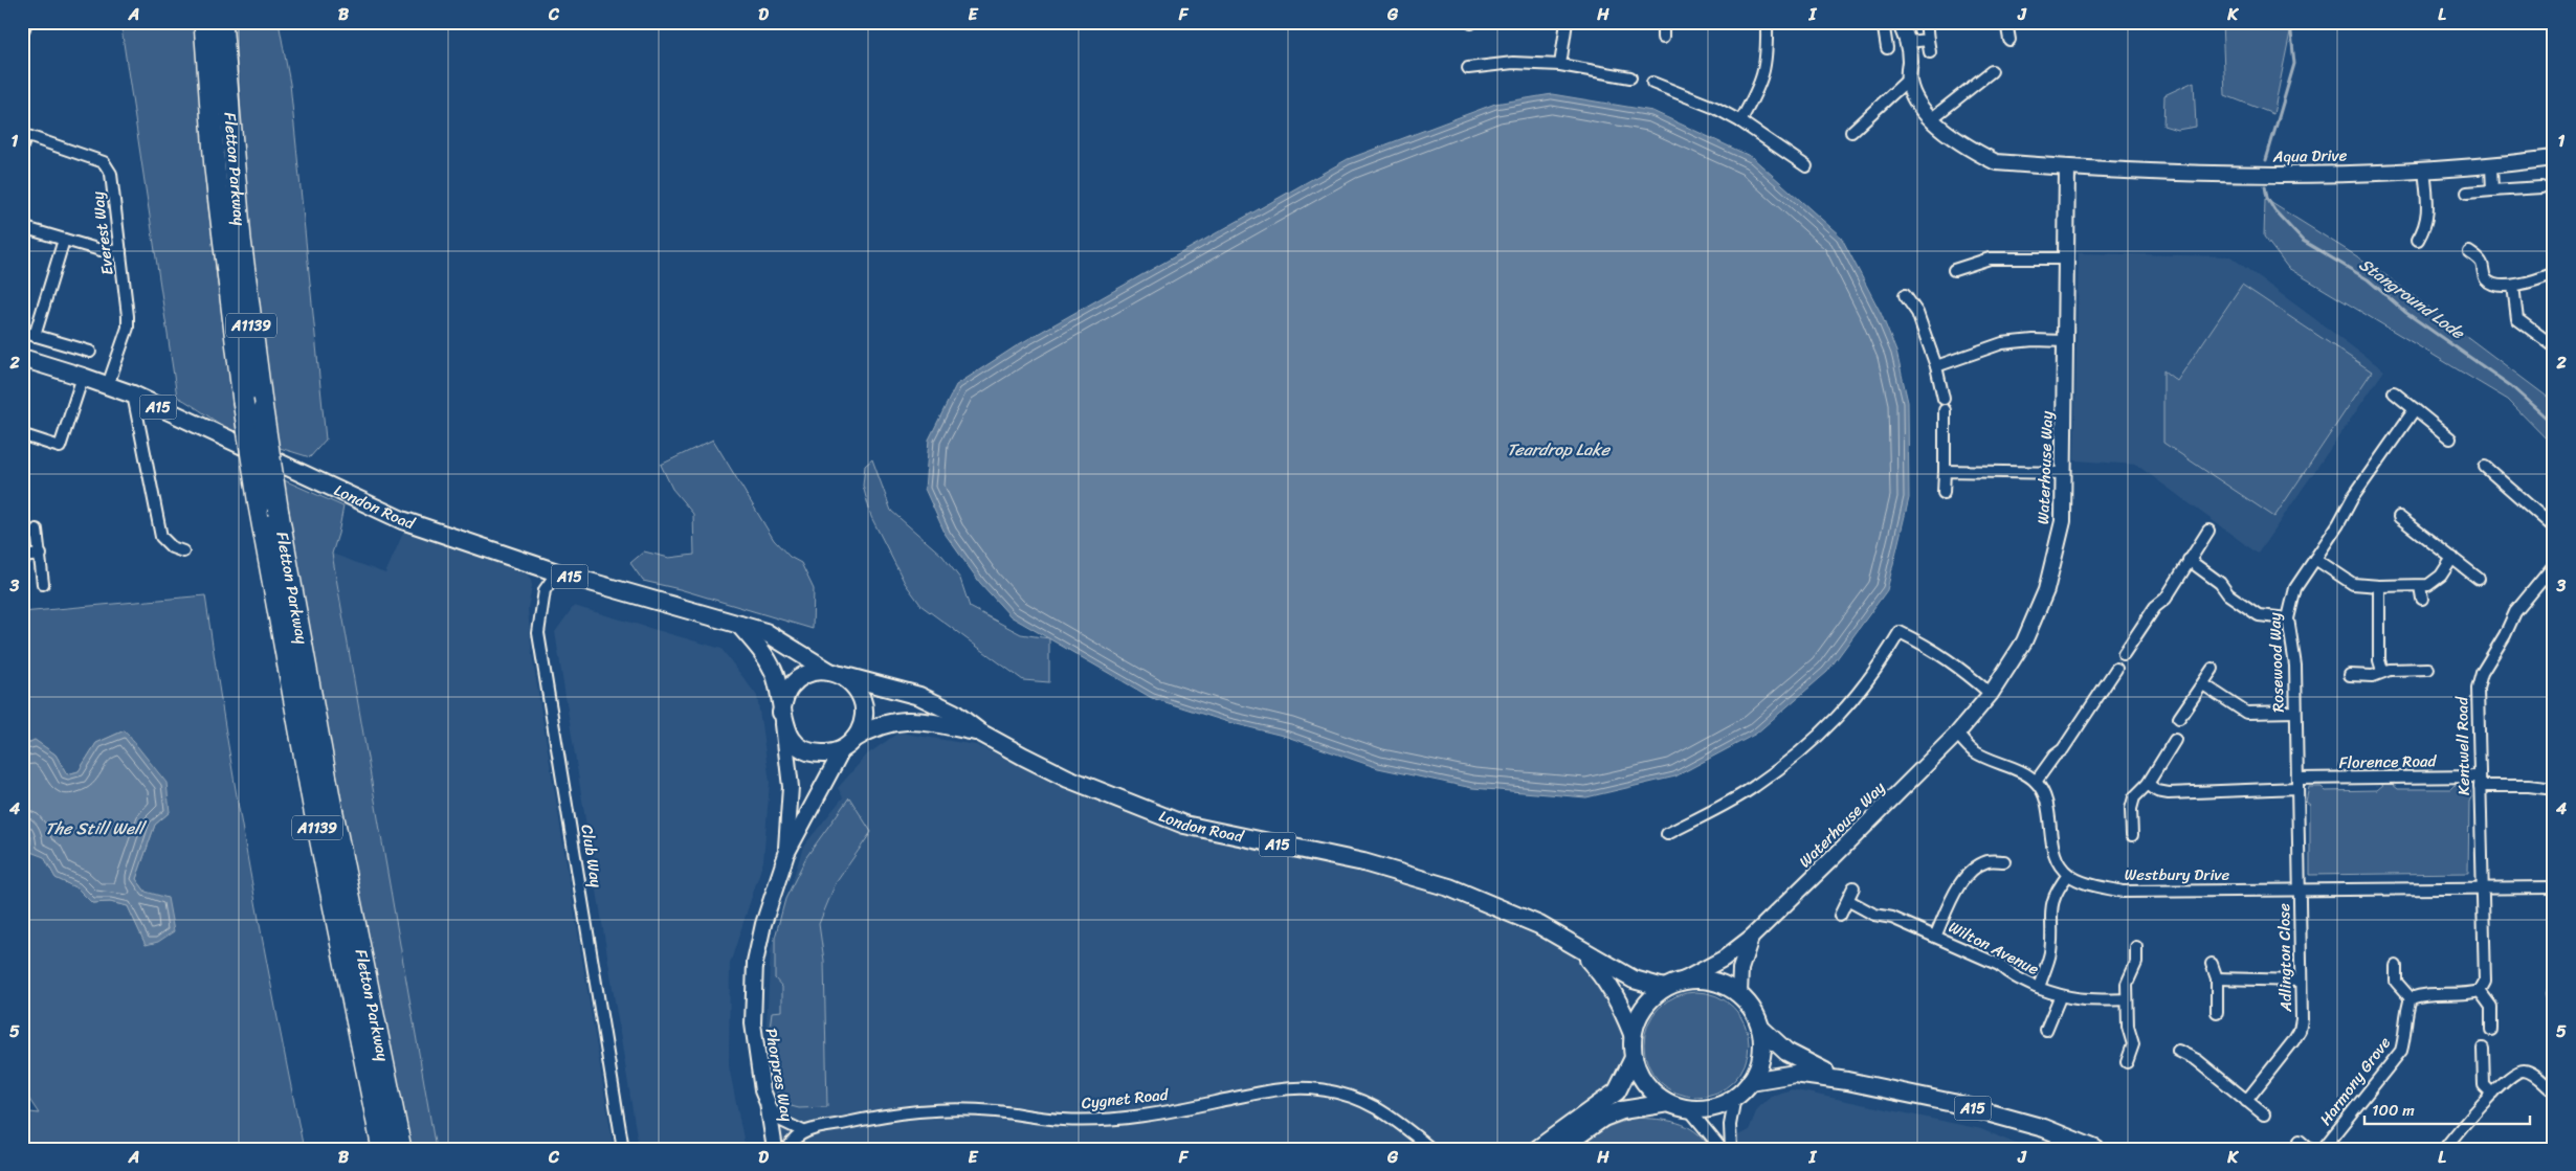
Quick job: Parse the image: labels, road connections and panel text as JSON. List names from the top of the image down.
{
  "streets": {
    "highway": ["Fletton Parkway", "A1139"],
    "main road": ["A15", "London Road"],
    "street": [
      "Aqua Drive",
      "Everest Way",
      "Waterhouse Way",
      "Rosewood Way",
      "Kentwell Road",
      "Florence Road",
      "Club Way",
      "Westbury Drive",
      "Wilton Avenue",
      "Adlington Close",
      "Phorpres Way",
      "Harmony Grove",
      "Cygnet Road"
    ]
  },
  "crossings": [
    ["Aqua Drive", "Waterhouse Way"],
    ["Everest Way", "London Road"],
    ["A15", "Waterhouse Way"],
    ["A15", "London Road"],
    ["A15", "Phorpres Way"],
    ["Waterhouse Way", "London Road"],
    ["London Road", "Club Way"],
    ["London Road", "Phorpres Way"],
    ["Rosewood Way", "Florence Road"],
    ["Rosewood Way", "Westbury Drive"],
    ["Rosewood Way", "Adlington Close"],
    ["Kentwell Road", "Florence Road"],
    ["Kentwell Road", "Westbury Drive"],
    ["Westbury Drive", "Wilton Avenue"],
    ["Westbury Drive", "Adlington Close"]
  ],
  "water": ["Stanground Lode", "Teardrop Lake", "The Still Well"],
  "scale_bar": "100 m",
  "grid": {
    "columns": [
      "A",
      "B",
      "C",
      "D",
      "E",
      "F",
      "G",
      "H",
      "I",
      "J",
      "K",
      "L"
    ],
    "rows": [
      "1",
      "2",
      "3",
      "4",
      "5"
    ]
  }
}
